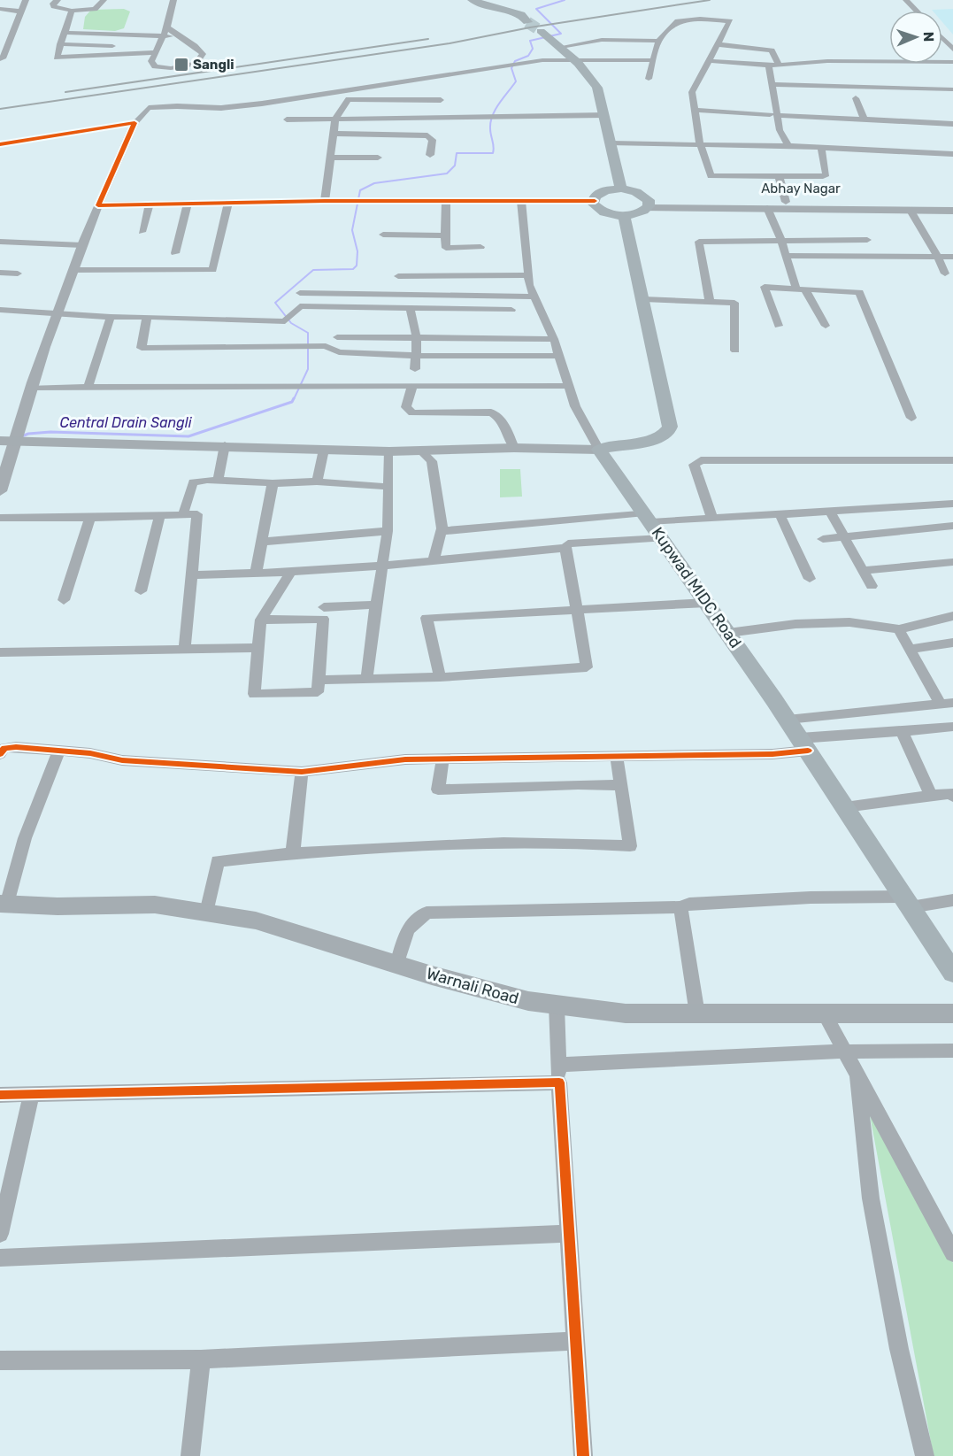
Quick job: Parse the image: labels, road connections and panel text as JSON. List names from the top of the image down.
{
  "streets": {
    "main road": ["Abhay Nagar", "Kupwad MIDC Road", "Warnali Road"]
  },
  "water": ["Central Drain Sangli"],
  "places": {
    "transit": ["Sangli"]
  },
  "north": "right"
}
